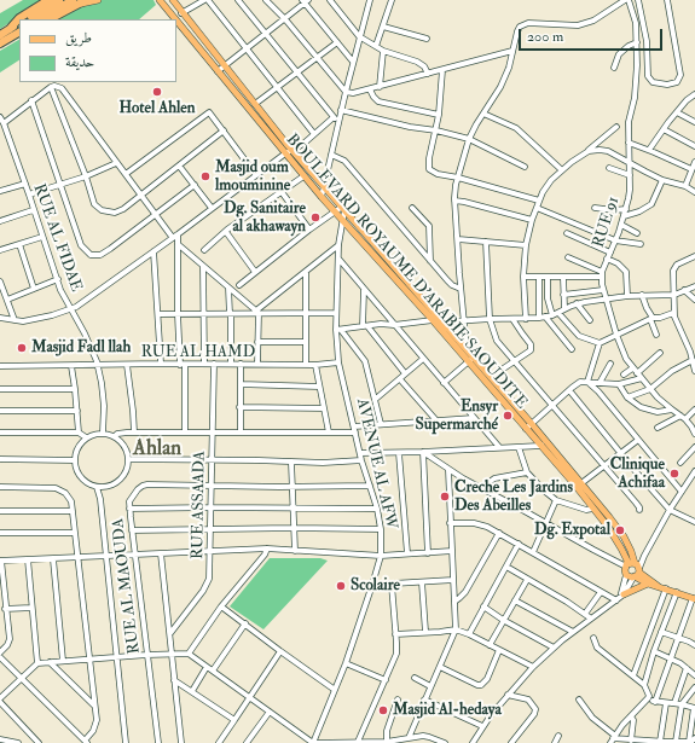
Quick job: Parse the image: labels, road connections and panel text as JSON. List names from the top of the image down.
{
  "streets": {
    "main road": ["BOULEVARD ROYAUME D'ARABIE SAOUDITE"],
    "street": [
      "RUE 91",
      "RUE AL FIDAE",
      "RUE AL HAMD",
      "AVENUE AL AFW",
      "RUE ASSAADA",
      "RUE AL MAOUDA"
    ]
  },
  "crossings": [
    ["RUE AL FIDAE", "RUE AL HAMD"],
    ["BOULEVARD ROYAUME D'ARABIE SAOUDITE", "AVENUE AL AFW"],
    ["RUE AL HAMD", "AVENUE AL AFW"],
    ["RUE AL HAMD", "RUE ASSAADA"],
    ["AVENUE AL AFW", "RUE AL MAOUDA"],
    ["RUE ASSAADA", "RUE AL MAOUDA"]
  ],
  "districts": ["Ahlan"],
  "places": [
    "Hotel Ahlen",
    "Masjid oum lmouminine",
    "Dg. Sanitaire al akhawayn",
    "Masjid Fadl llah",
    "Ensyr Supermarché",
    "Clinique Achifaa",
    "Creche Les Jardins Des Abeilles",
    "Dg. Expotal",
    "Scolaire",
    "Masjid Al-hedaya"
  ],
  "legend": ["طريق", "حديقة"],
  "scale_bar": "200 m"
}
